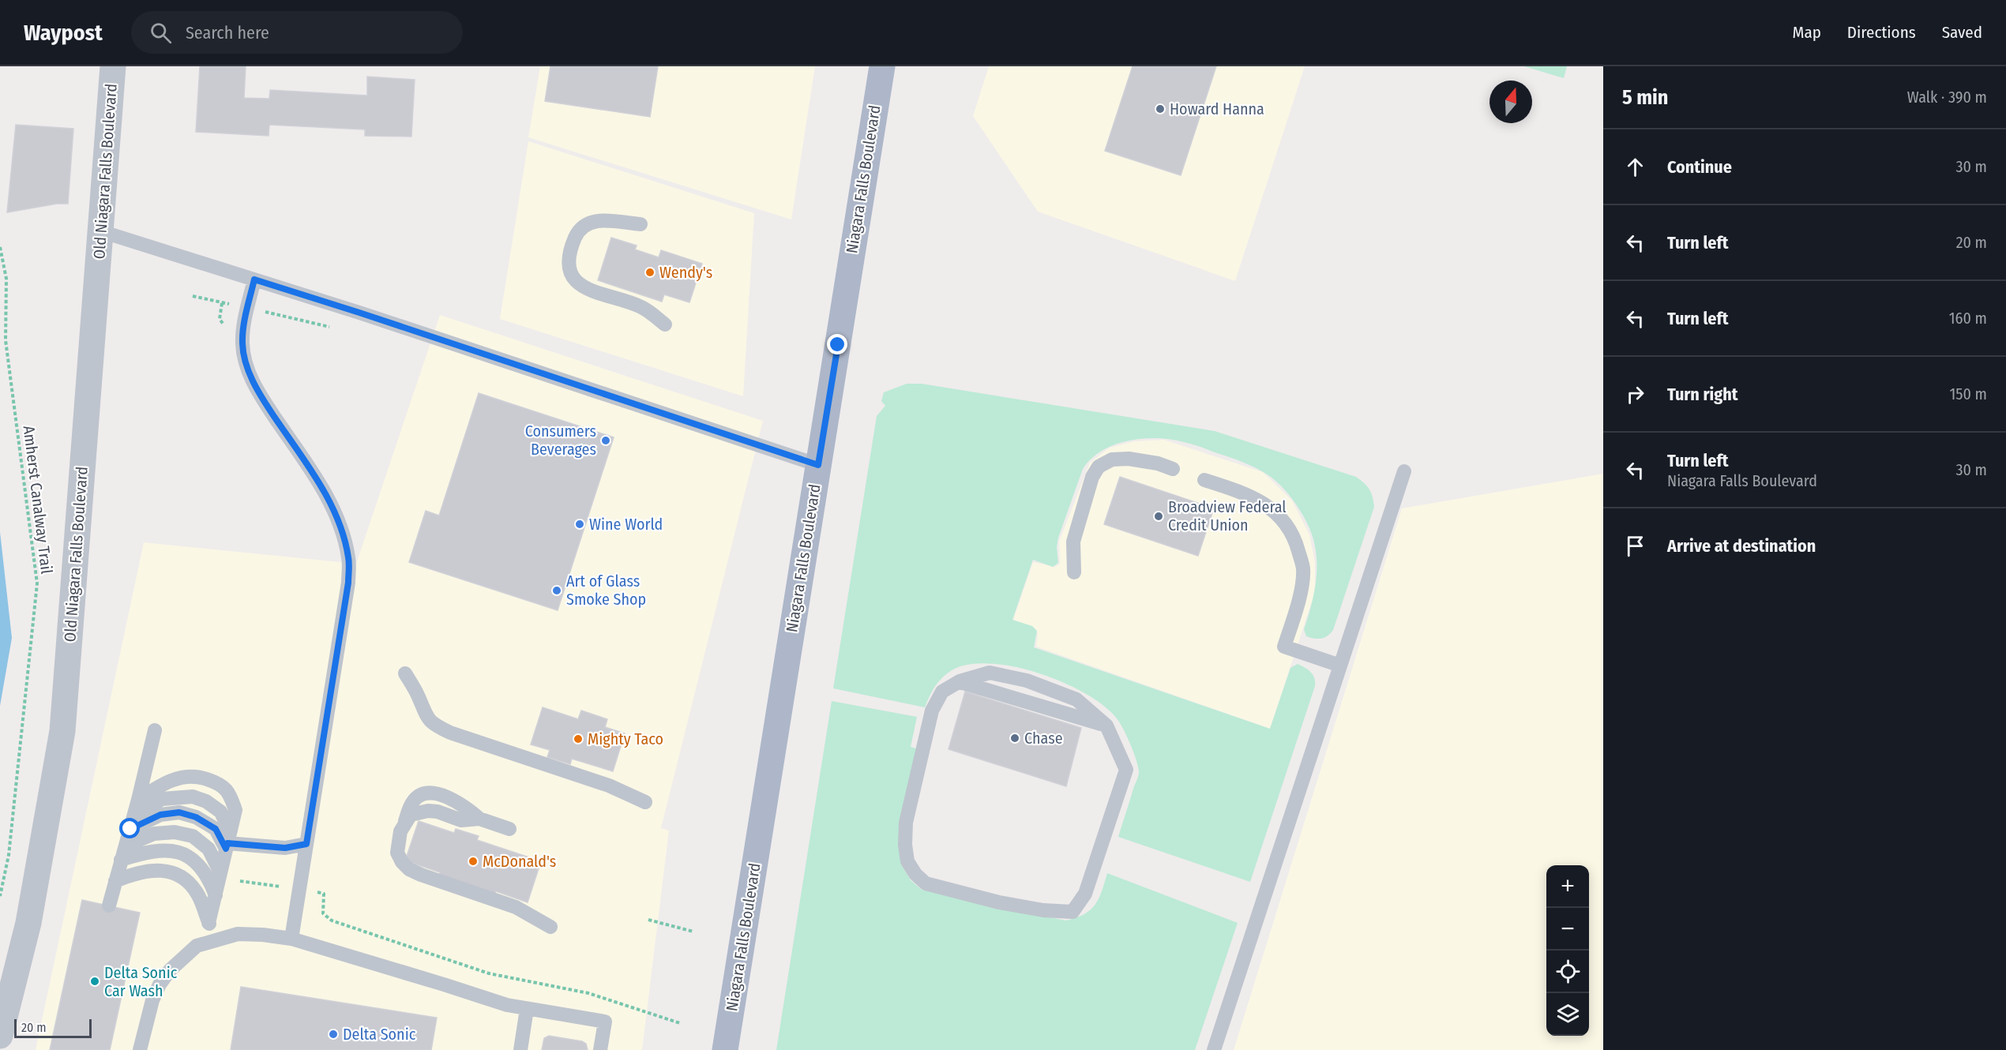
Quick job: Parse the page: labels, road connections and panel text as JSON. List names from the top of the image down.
{
  "streets": {
    "main road": ["Niagara Falls Boulevard"],
    "street": ["Old Niagara Falls Boulevard"],
    "path": ["Amherst Canalway Trail"]
  },
  "places": [
    "Howard Hanna",
    "Wendy's",
    "Consumers Beverages",
    "Broadview Federal Credit Union",
    "Wine World",
    "Art of Glass Smoke Shop",
    "Chase",
    "Mighty Taco",
    "McDonald's",
    "Delta Sonic Car Wash",
    "Delta Sonic"
  ],
  "scale_bar": "20 m",
  "north": "top",
  "page": {
    "header": "Waypost",
    "search": "Search here",
    "nav": ["Map", "Directions", "Saved"],
    "heading": ["5 min", "Walk · 390 m"],
    "list": [
      ["Continue", "30 m"],
      ["Turn left", "20 m"],
      ["Turn left", "160 m"],
      ["Turn right", "150 m"],
      ["Turn left", "Niagara Falls Boulevard", "30 m"],
      "Arrive at destination"
    ],
    "map_buttons": ["+", "−"],
    "scale": "20 m"
  }
}
